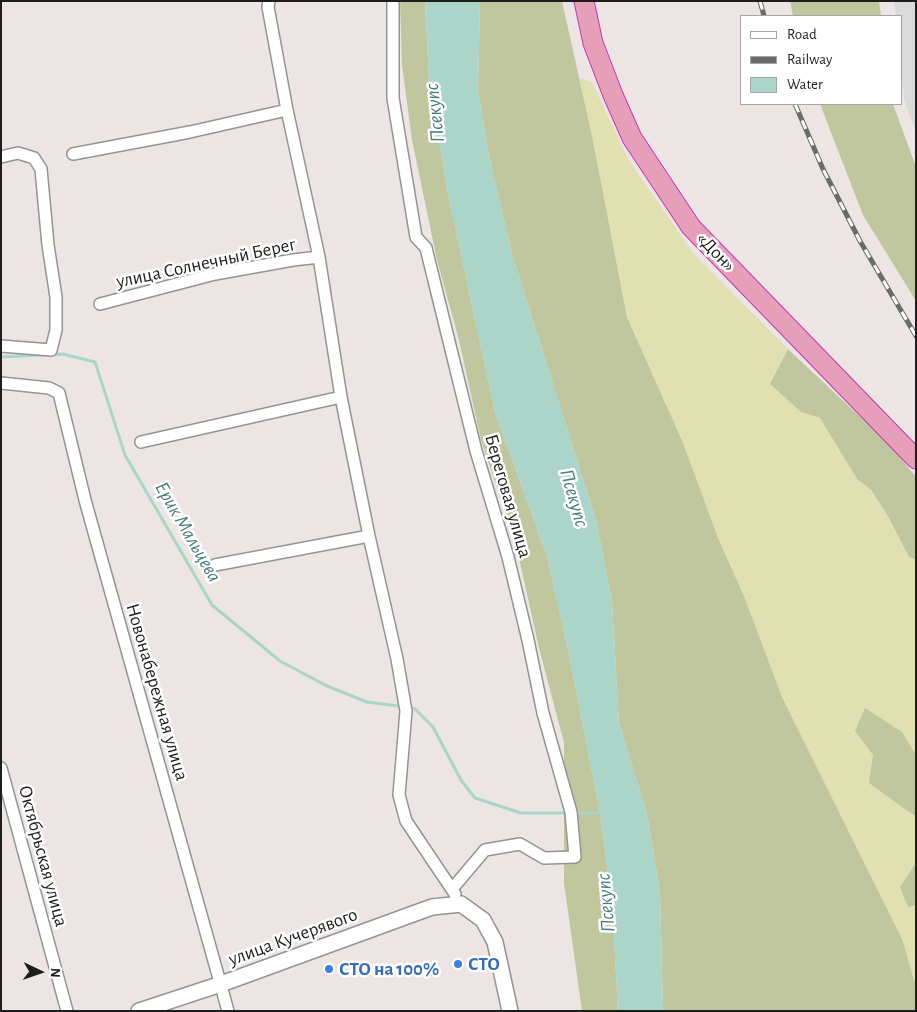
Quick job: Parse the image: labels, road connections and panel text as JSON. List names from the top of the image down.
{
  "streets": {
    "highway": ["«Дон»"],
    "street": [
      "улица Солнечный Берег",
      "Береговая улица",
      "Новонабережная улица",
      "Октябрьская улица",
      "улица Кучерявого"
    ]
  },
  "crossings": [
    ["улица Солнечный Берег", "Береговая улица"],
    ["улица Солнечный Берег", "улица Кучерявого"],
    ["Новонабережная улица", "улица Кучерявого"]
  ],
  "water": ["Псекупс", "Ерик Мальцева"],
  "places": ["СТО", "СТО на 100%"],
  "legend": ["Road", "Railway", "Water"],
  "north": "right"
}
